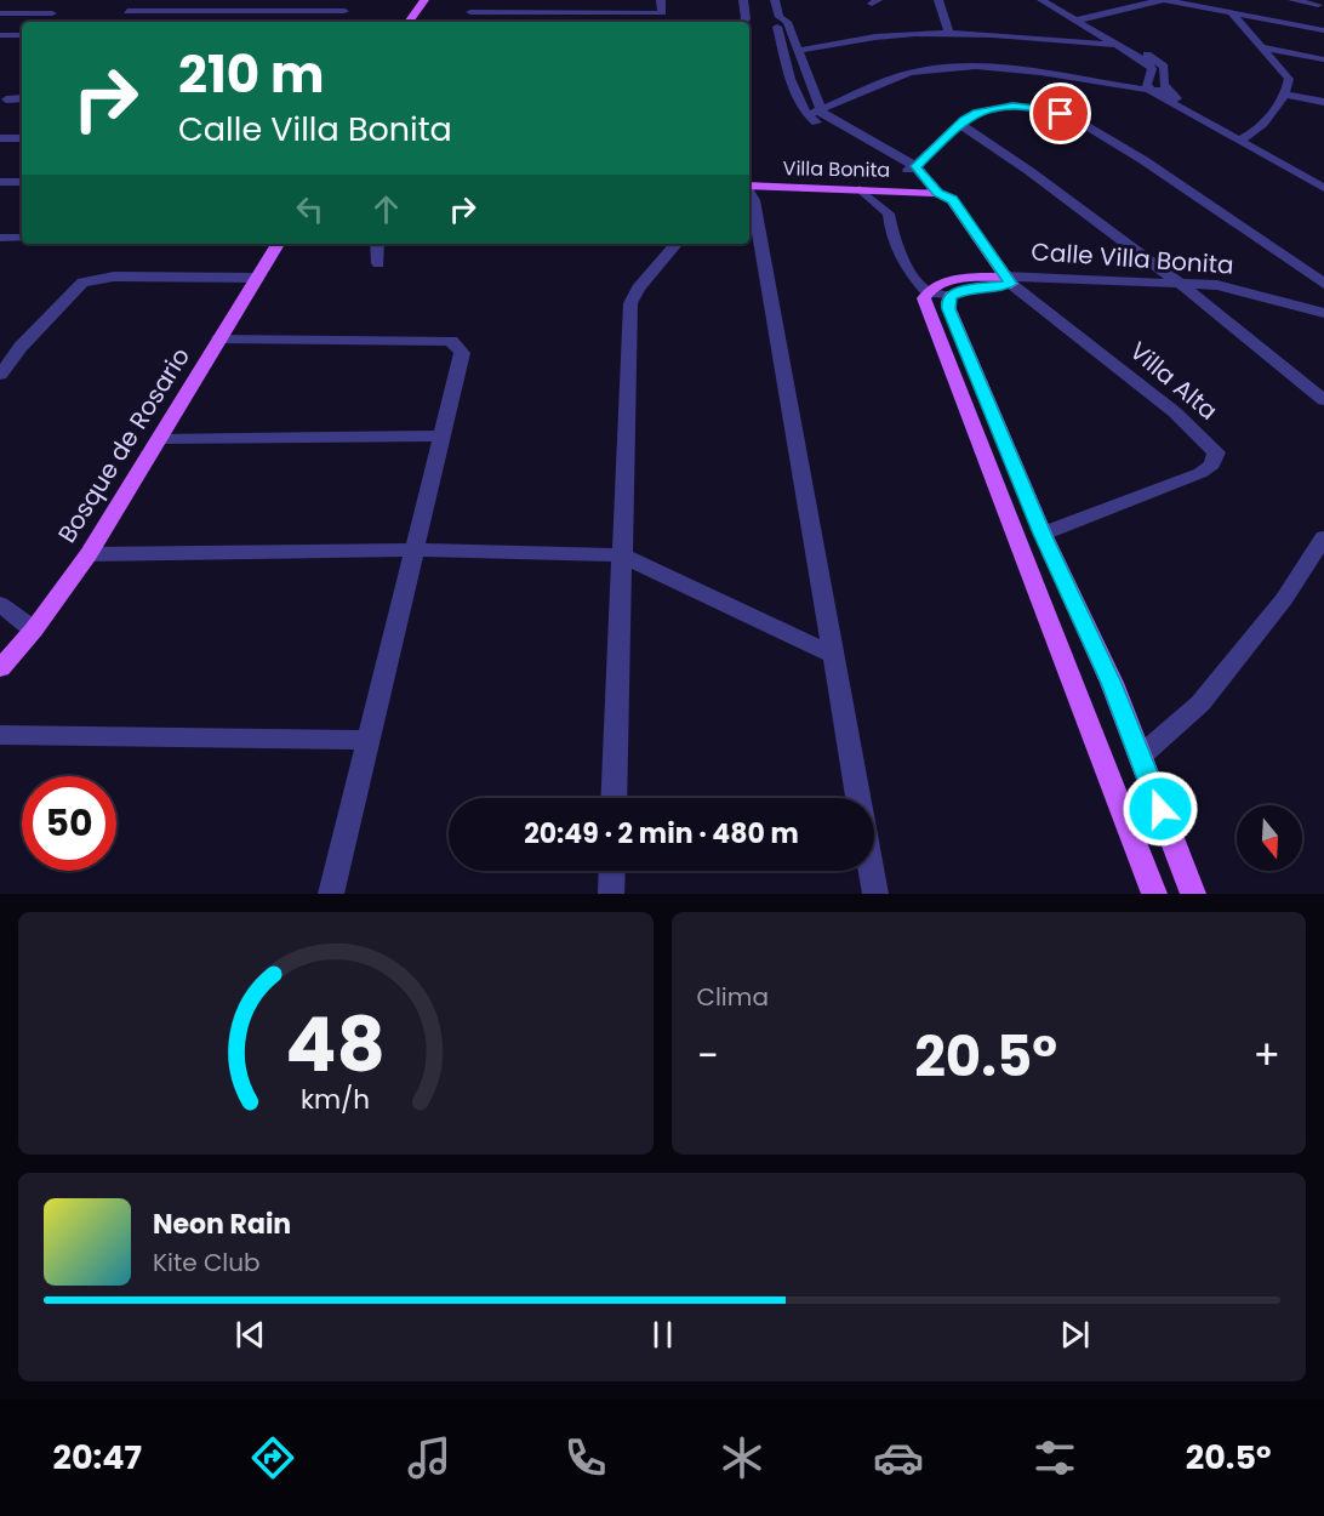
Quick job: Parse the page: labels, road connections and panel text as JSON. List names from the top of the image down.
{
  "streets": {
    "main road": ["Villa Bonita", "Calle Villa Bonita", "Bosque de Rosario"],
    "street": ["Villa Alta"]
  },
  "crossings": [
    ["Calle Villa Bonita", "Villa Alta"]
  ],
  "north": "bottom",
  "page": {
    "turn": ["210 m", "Calle Villa Bonita"],
    "limit": "50",
    "trip": "20:49 · 2 min · 480 m",
    "tile": "Clima",
    "heat": ["−", "20.5°", "+"],
    "song": ["Neon Rain", "Kite Club"],
    "tabs": ["20:47", "20.5°"],
    "gauge": ["48", "km/h"]
  }
}
